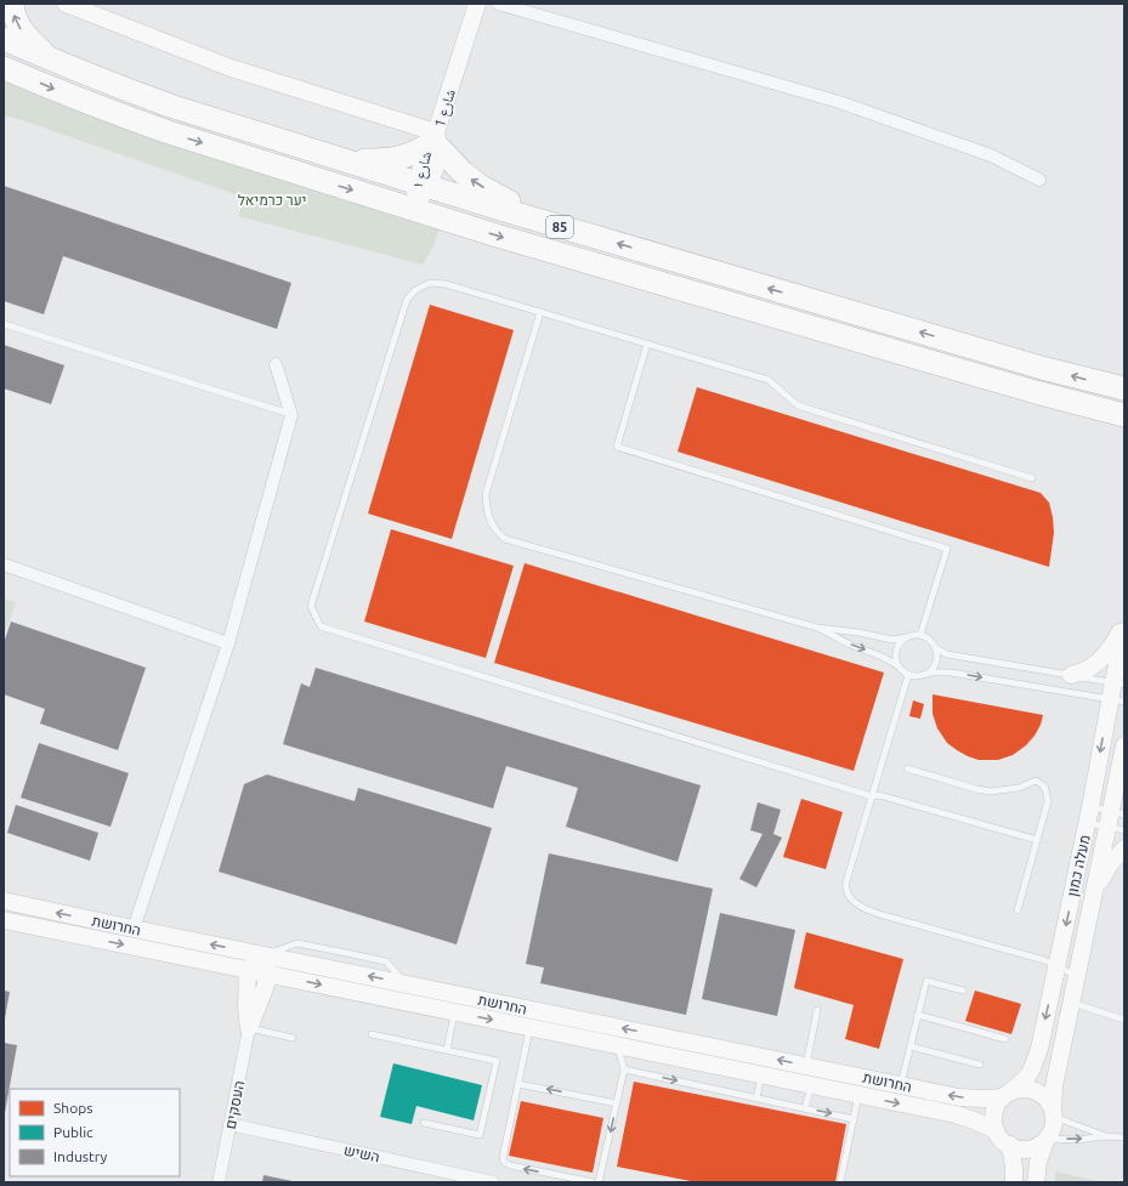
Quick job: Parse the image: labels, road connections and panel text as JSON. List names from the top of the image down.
{
  "streets": {
    "highway": ["85"],
    "street": [
      "شارع 1",
      "מעלה כמון",
      "החרושת",
      "העסקים",
      "השיש"
    ]
  },
  "crossings": [
    ["شارع 1", "85"],
    ["מעלה כמון", "החרושת"],
    ["העסקים", "השיש"]
  ],
  "parks": ["יער כרמיאל"],
  "legend": ["Shops", "Public", "Industry"]
}
